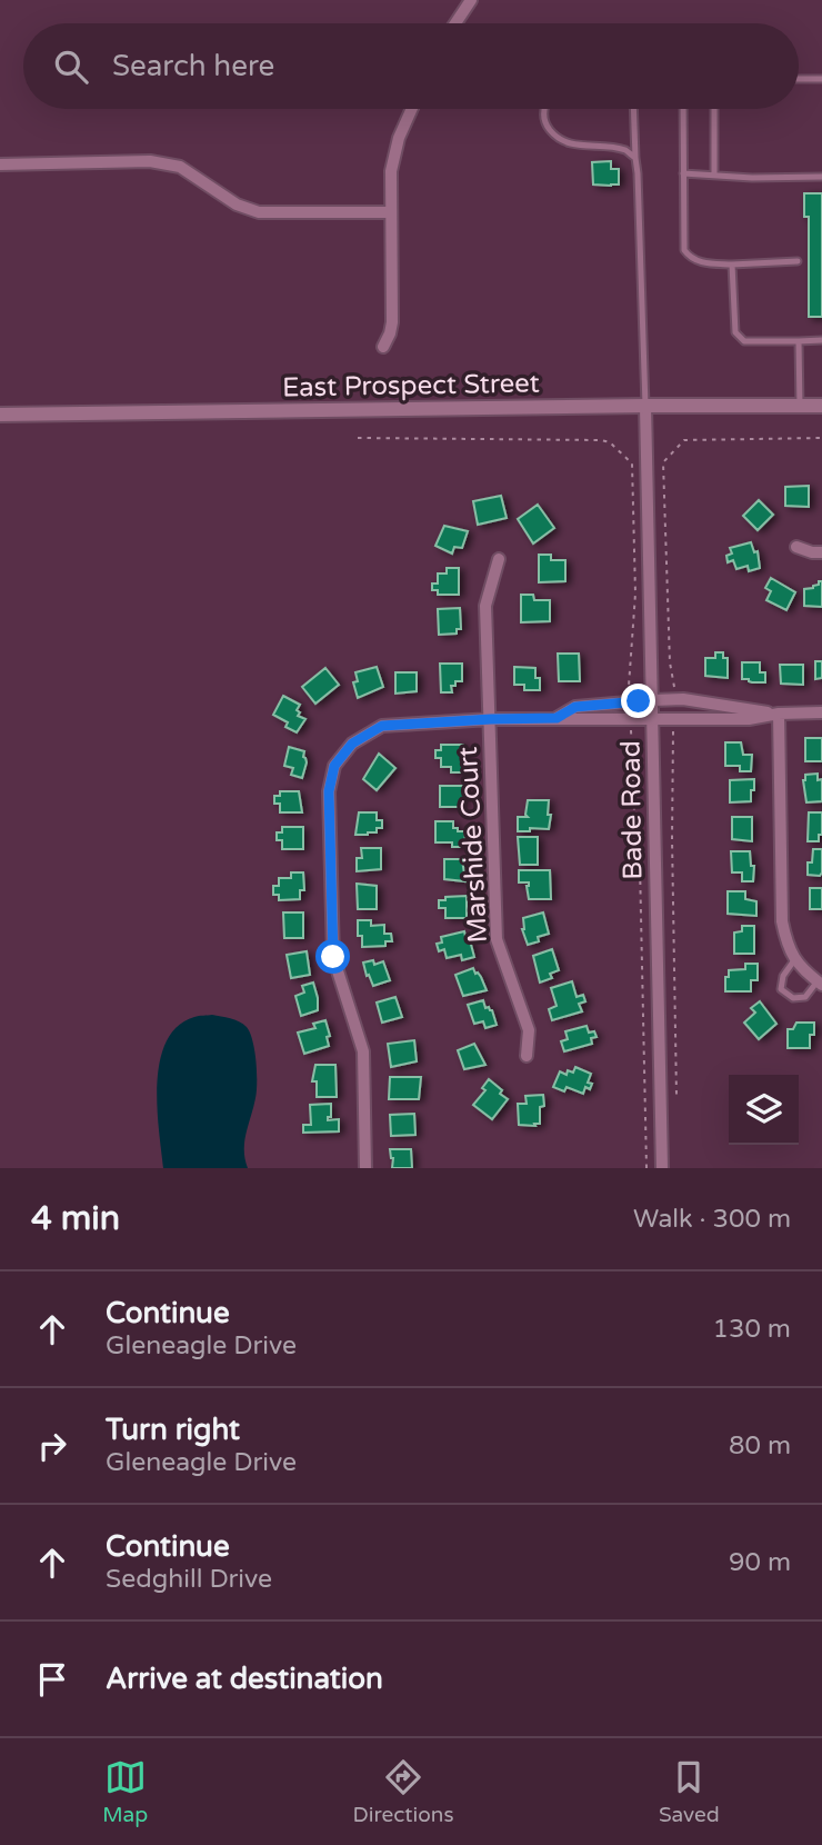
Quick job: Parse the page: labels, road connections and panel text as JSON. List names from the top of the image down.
{
  "streets": {
    "street": ["East Prospect Street", "Bade Road", "Marshide Court"]
  },
  "crossings": [
    ["East Prospect Street", "Bade Road"]
  ],
  "page": {
    "search": "Search here",
    "heading": ["4 min", "Walk · 300 m"],
    "list": [
      ["Continue", "Gleneagle Drive", "130 m"],
      ["Turn right", "Gleneagle Drive", "80 m"],
      ["Continue", "Sedghill Drive", "90 m"],
      "Arrive at destination"
    ],
    "nav": ["Map", "Directions", "Saved"]
  }
}
